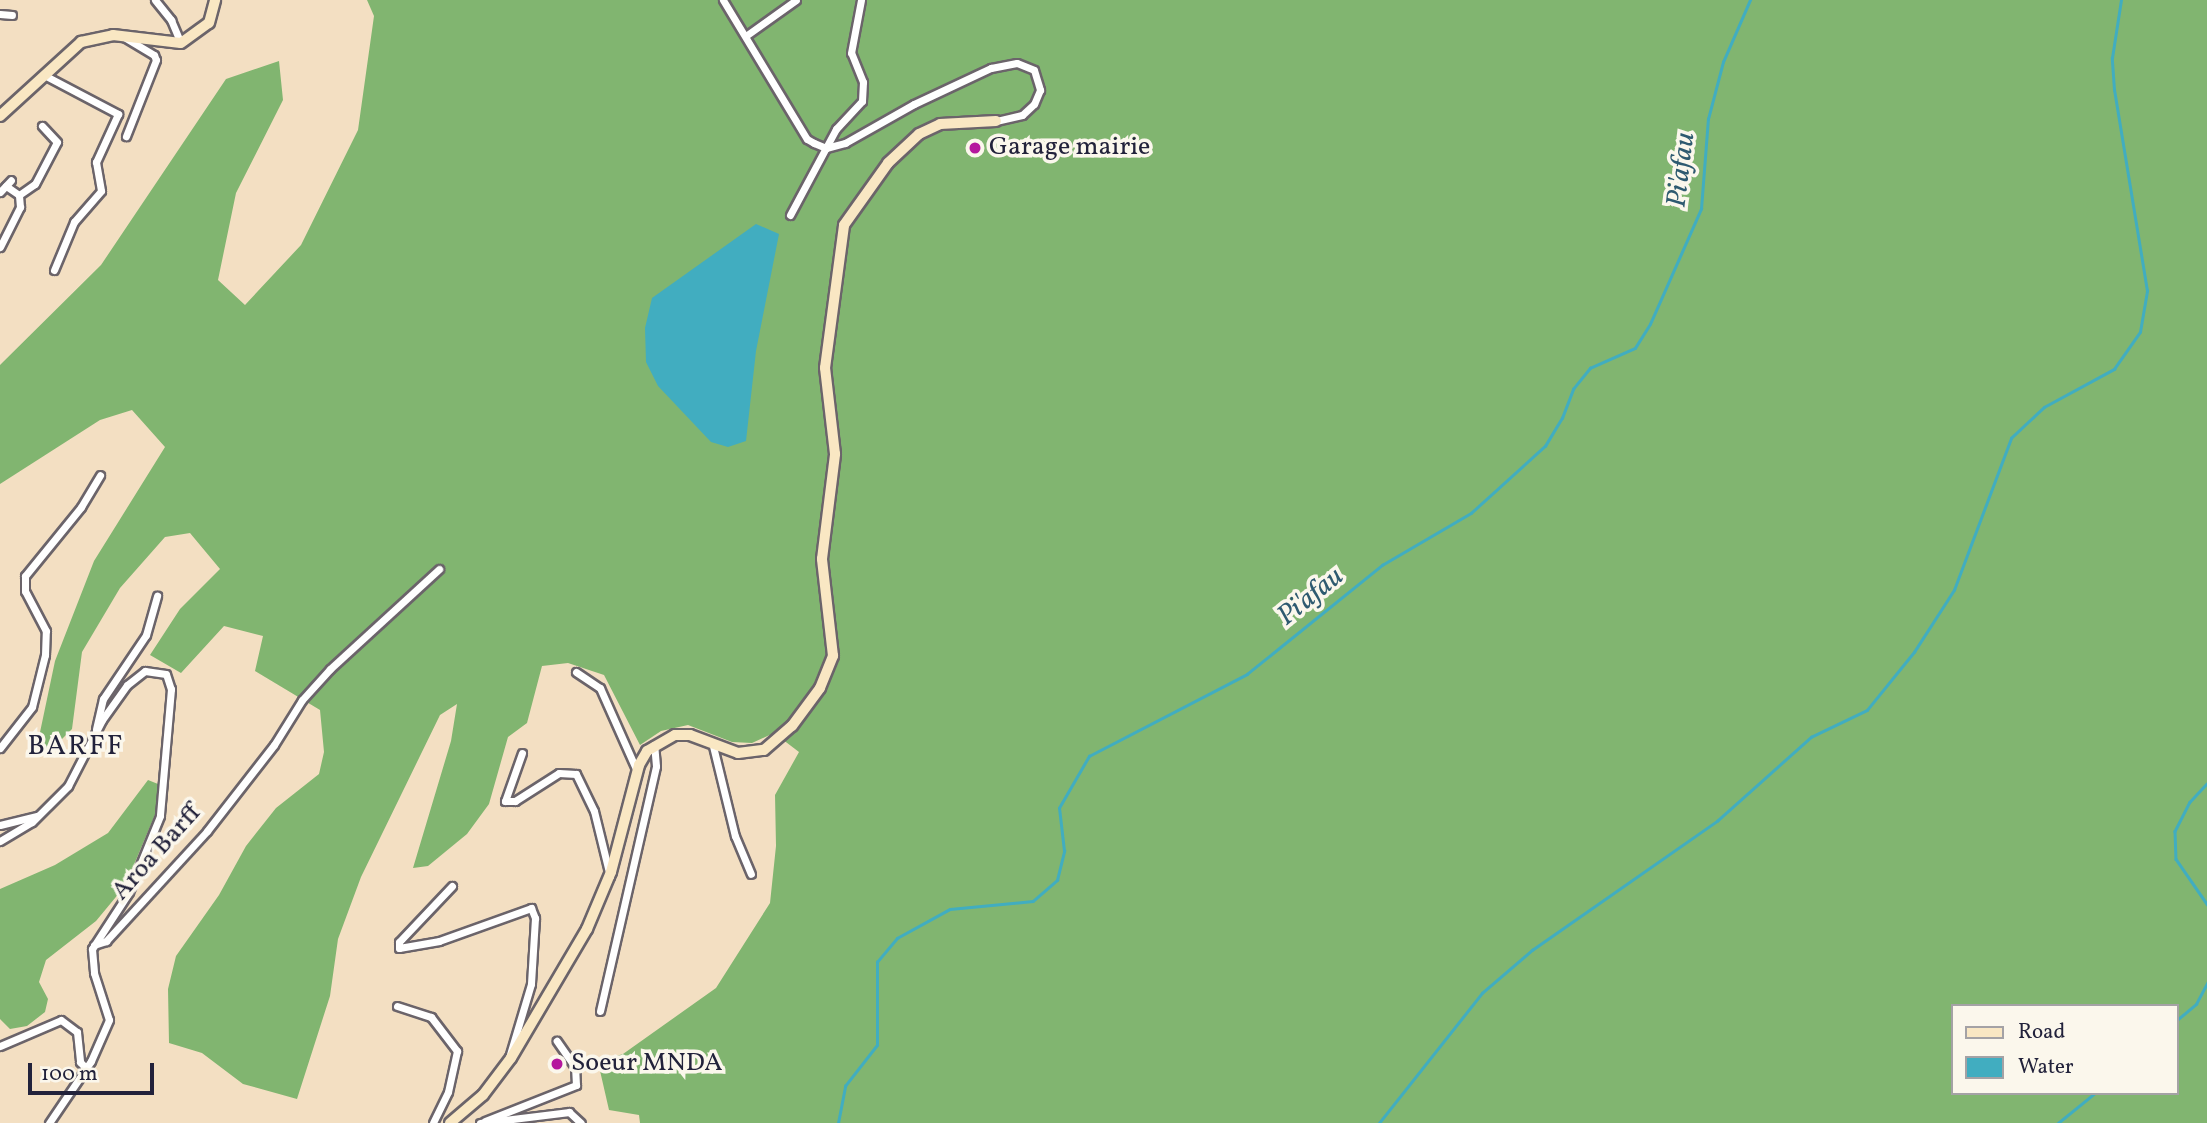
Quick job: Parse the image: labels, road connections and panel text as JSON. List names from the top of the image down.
{
  "streets": {
    "street": ["Aroa Barff"]
  },
  "districts": ["BARFF"],
  "water": ["Pi'afau"],
  "places": ["Garage mairie", "Soeur MNDA"],
  "legend": ["Road", "Water"],
  "scale_bar": "100 m"
}
